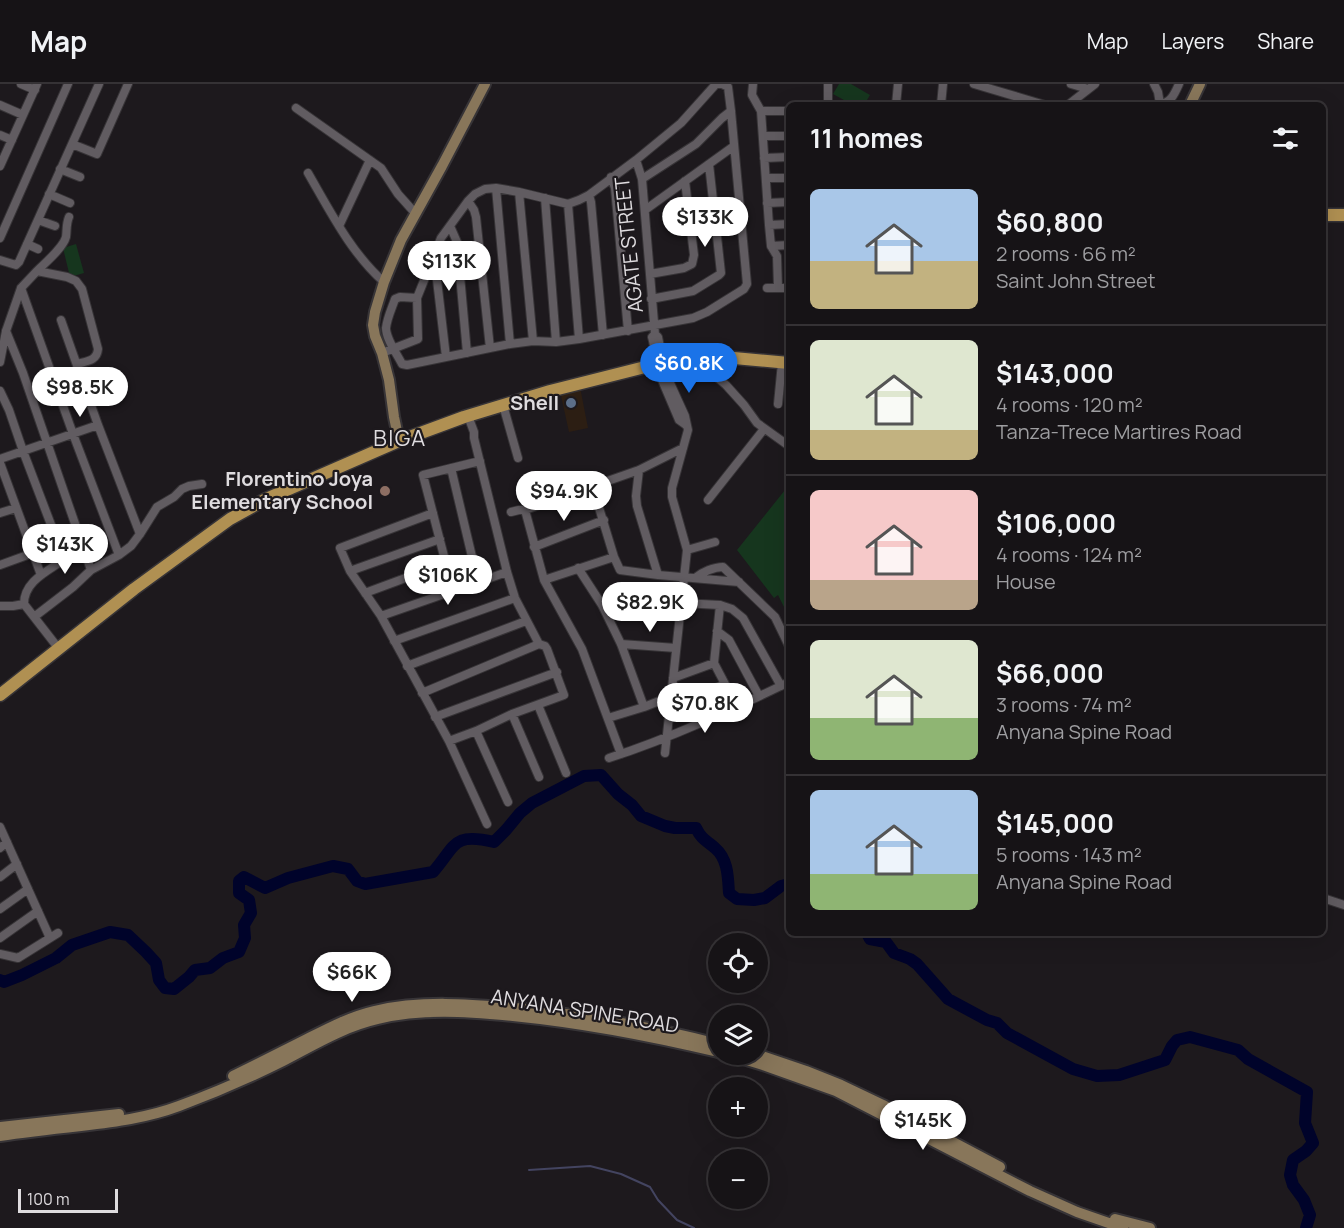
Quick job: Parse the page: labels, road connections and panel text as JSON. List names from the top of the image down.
{
  "streets": {
    "main road": ["ANYANA SPINE ROAD"],
    "street": ["AGATE STREET"]
  },
  "districts": ["BIGA"],
  "places": ["Shell", "Florentino Joya Elementary School"],
  "scale_bar": "100 m",
  "page": {
    "header": "Map",
    "nav": ["Map", "Layers", "Share"],
    "heading": "11 homes",
    "list": [
      {
        "name": "$60,800",
        "note": "2 rooms · 66 m² · Saint John Street"
      },
      {
        "name": "$143,000",
        "note": "4 rooms · 120 m² · Tanza-Trece Martires Road"
      },
      {
        "name": "$106,000",
        "note": "4 rooms · 124 m² · House"
      },
      {
        "name": "$66,000",
        "note": "3 rooms · 74 m² · Anyana Spine Road"
      },
      {
        "name": "$145,000",
        "note": "5 rooms · 143 m² · Anyana Spine Road"
      }
    ],
    "price": [
      "$133K",
      "$113K",
      "$60.8K",
      "$98.5K",
      "$94.9K",
      "$143K",
      "$106K",
      "$82.9K",
      "$70.8K",
      "$66K",
      "$145K"
    ],
    "map_buttons": ["+", "−"],
    "scale": "100 m"
  }
}
